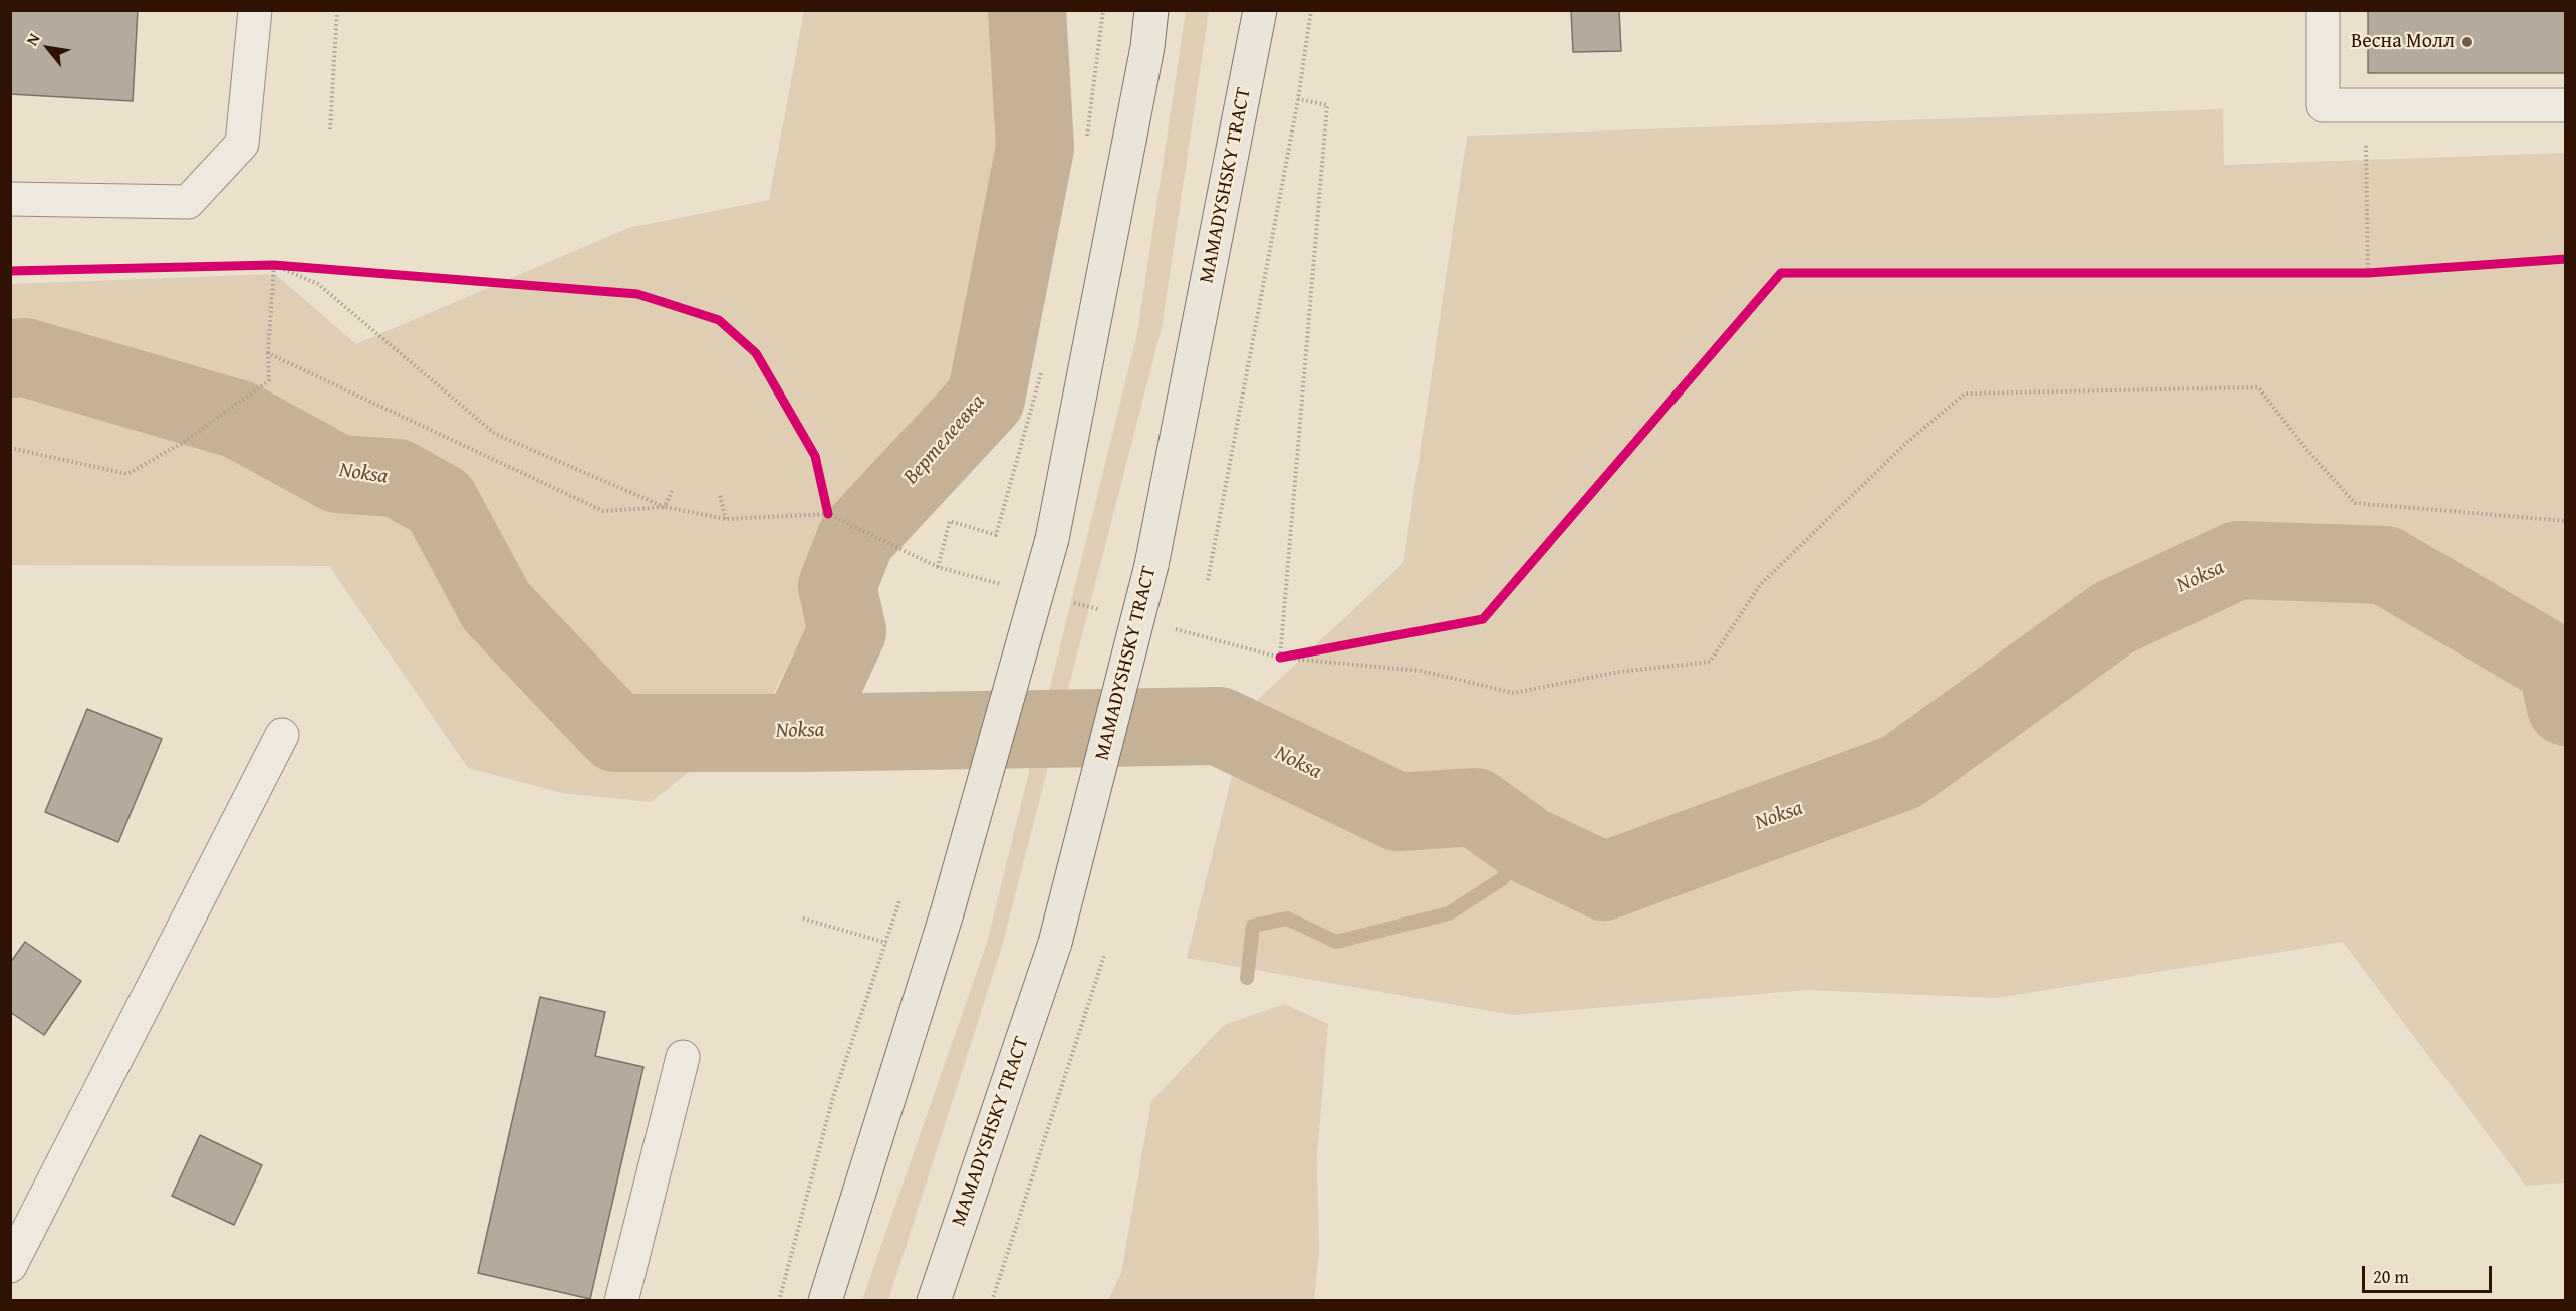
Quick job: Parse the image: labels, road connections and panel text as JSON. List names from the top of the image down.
{
  "streets": {
    "main road": ["MAMADYSHSKY TRACT"]
  },
  "water": ["Вертелеевка", "Noksa"],
  "places": ["Весна Молл"],
  "scale_bar": "20 m",
  "north": "top left"
}
